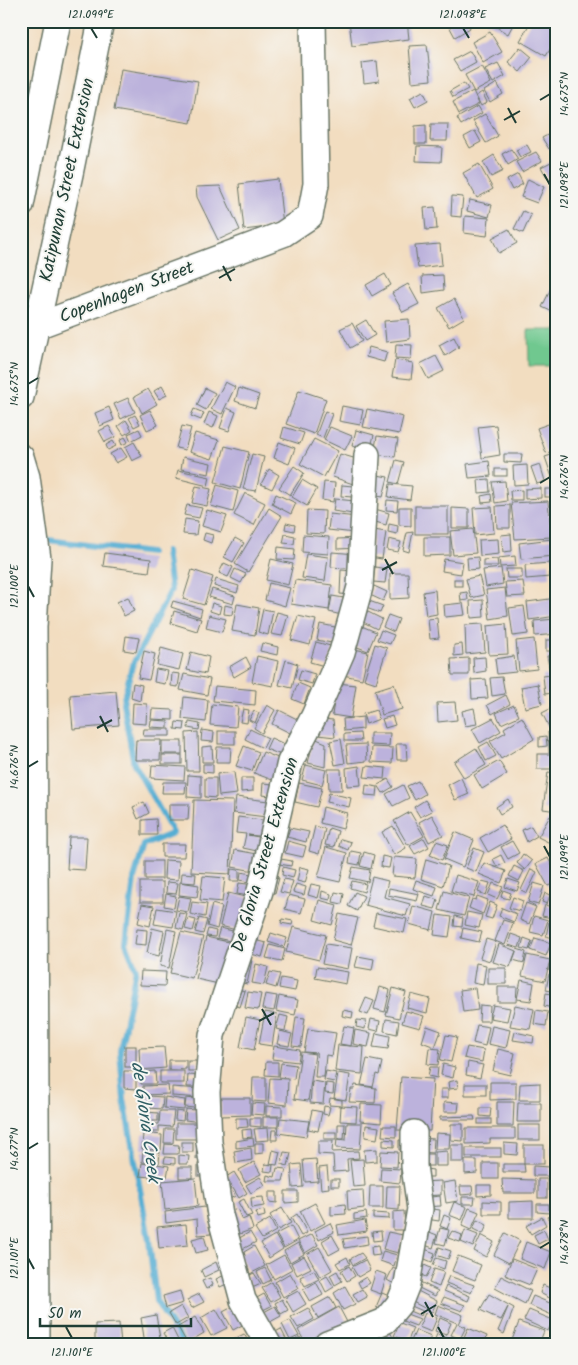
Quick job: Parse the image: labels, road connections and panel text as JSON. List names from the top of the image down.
{
  "streets": {
    "street": ["Katipunan Street Extension", "Copenhagen Street", "De Gloria Street Extension"]
  },
  "crossings": [
    ["Katipunan Street Extension", "Copenhagen Street"]
  ],
  "water": ["de Gloria Creek"],
  "scale_bar": "50 m",
  "coordinates": [
    "121.099°E",
    "121.098°E",
    "14.675°N",
    "14.676°N",
    "121.100°E",
    "14.677°N",
    "14.678°N",
    "121.101°E"
  ]
}
